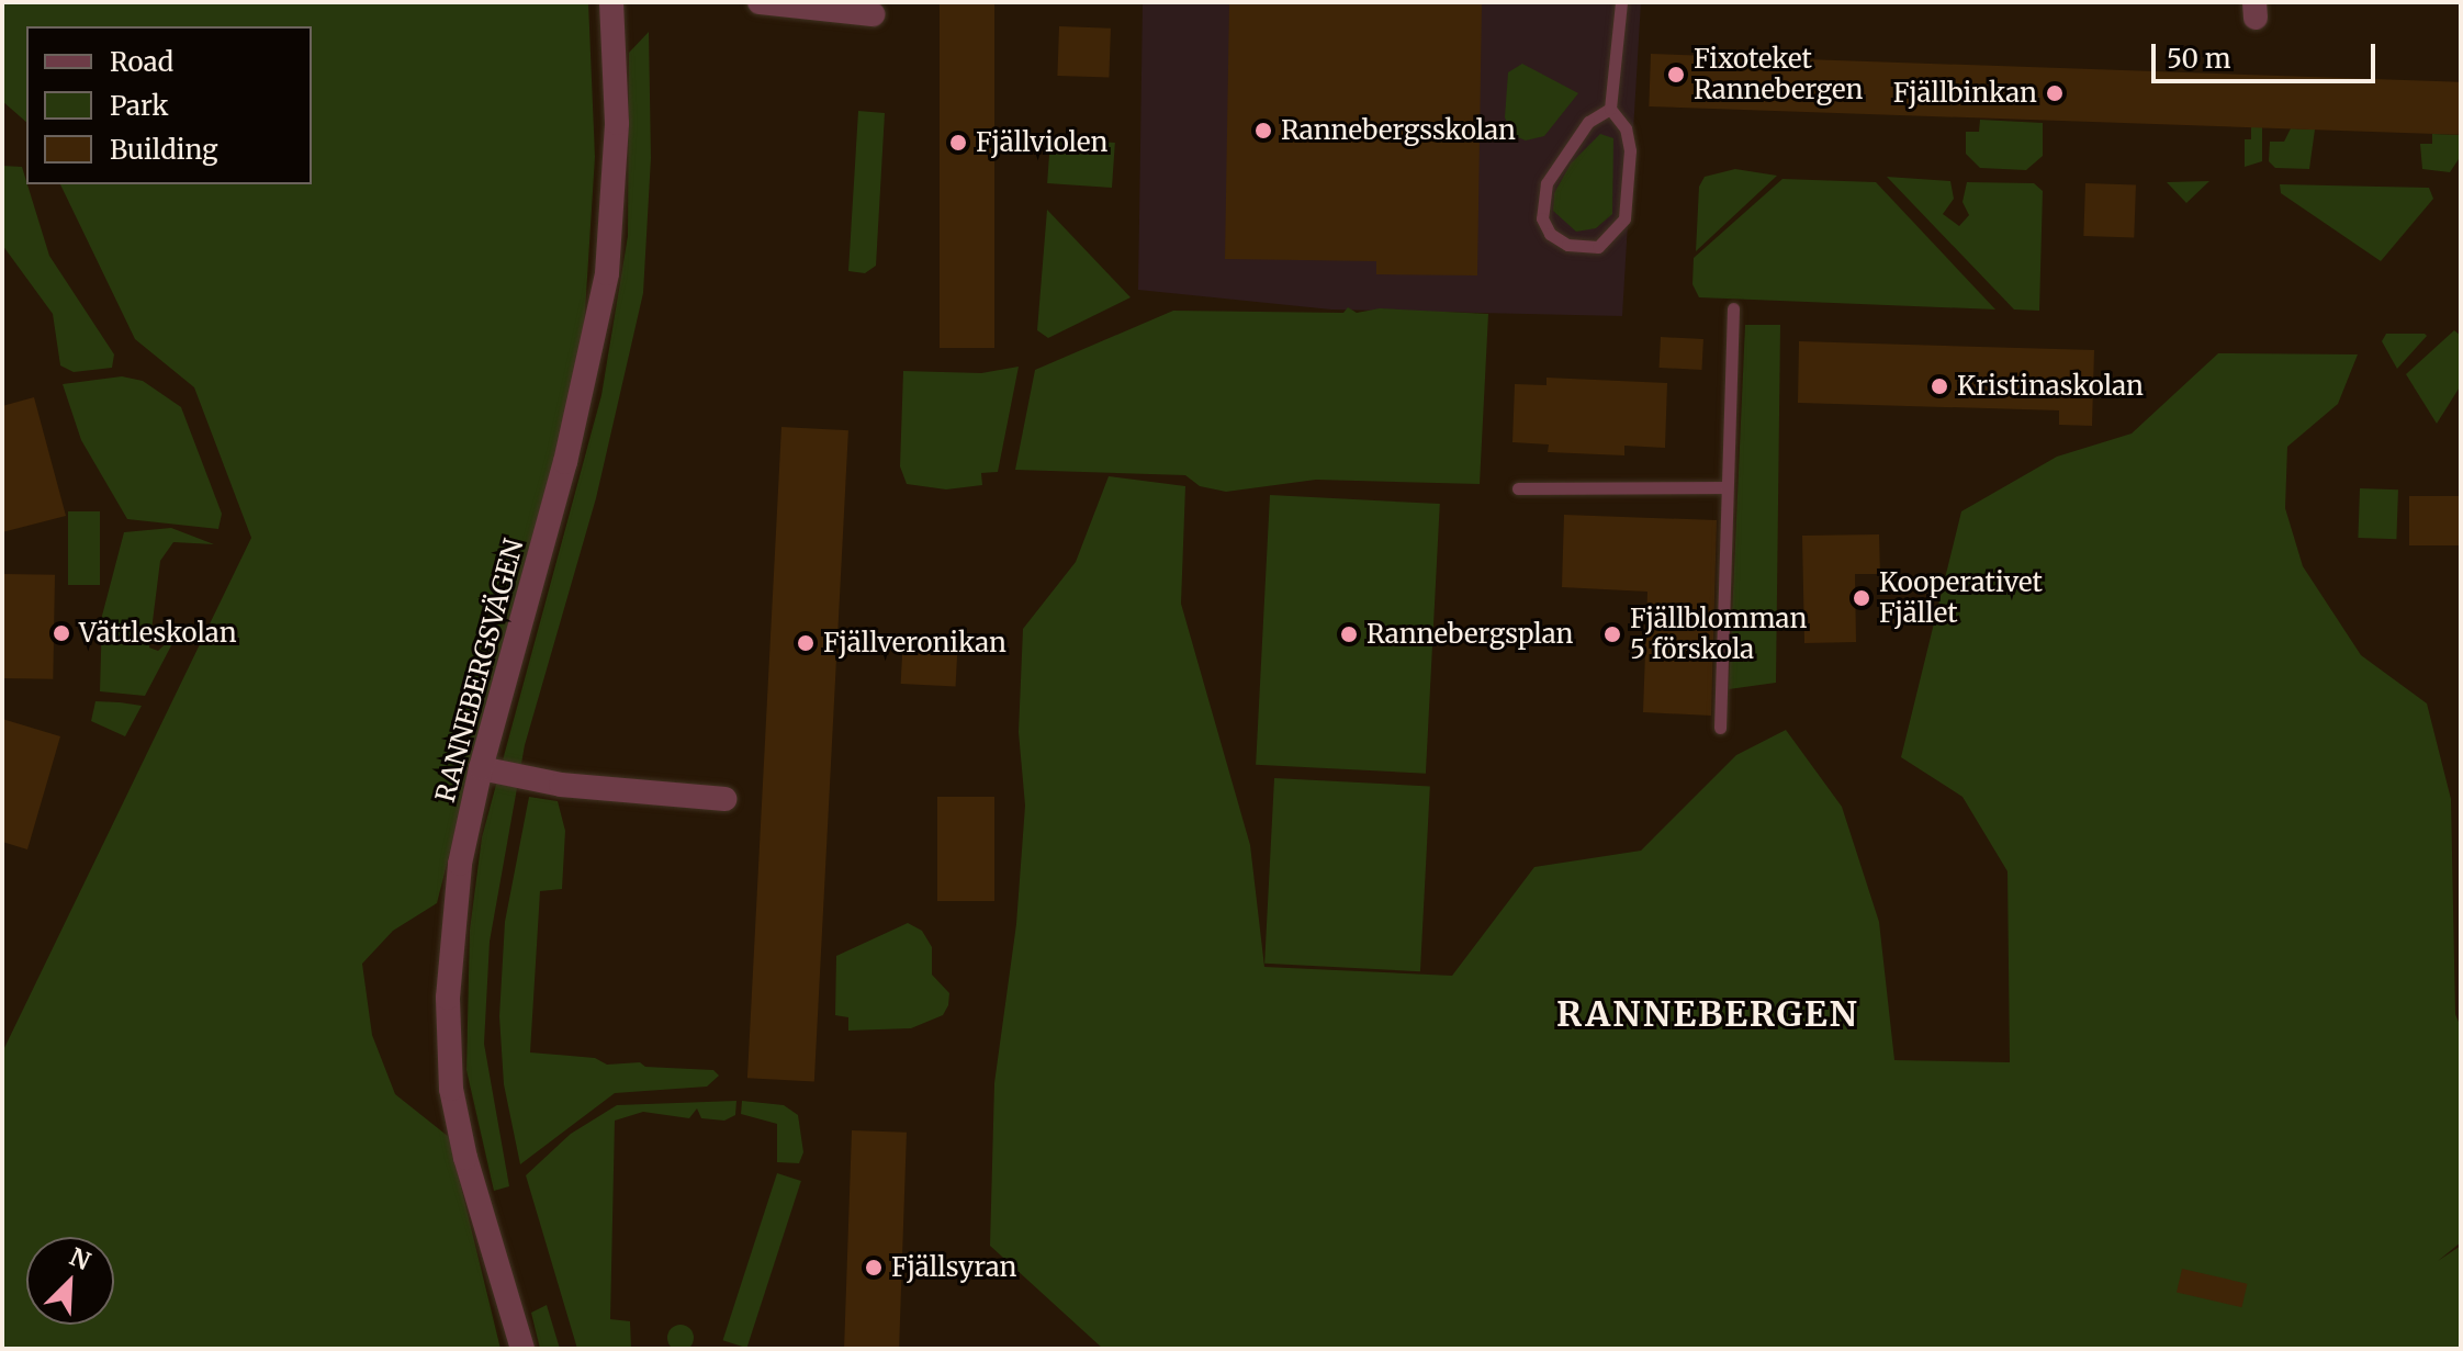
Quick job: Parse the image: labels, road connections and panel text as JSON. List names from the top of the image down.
{
  "streets": {
    "street": ["RANNEBERGSVÄGEN"]
  },
  "districts": ["RANNEBERGEN"],
  "places": [
    "Fixoteket Rannebergen",
    "Fjällbinkan",
    "Rannebergsskolan",
    "Fjällviolen",
    "Kristinaskolan",
    "Kooperativet Fjället",
    "Vättleskolan",
    "Rannebergsplan",
    "Fjällblomman 5 förskola",
    "Fjällveronikan",
    "Fjällsyran"
  ],
  "legend": ["Road", "Park", "Building"],
  "scale_bar": "50 m",
  "north": "top right"
}
